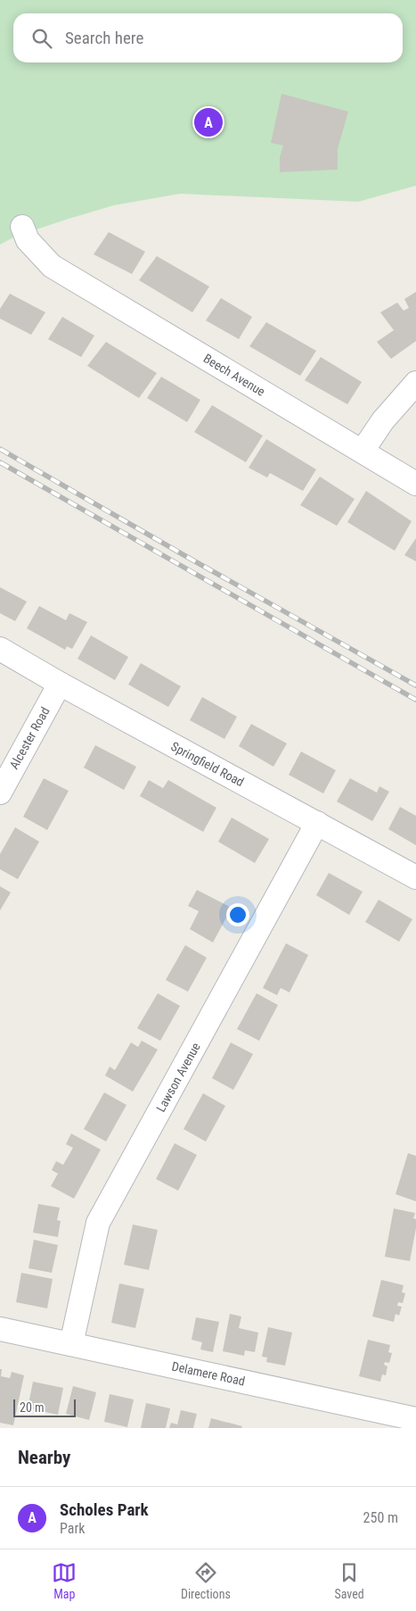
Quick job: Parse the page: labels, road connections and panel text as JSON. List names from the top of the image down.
{
  "streets": {
    "street": [
      "Beech Avenue",
      "Alcester Road",
      "Springfield Road",
      "Lawson Avenue",
      "Delamere Road"
    ]
  },
  "crossings": [
    ["Alcester Road", "Springfield Road"],
    ["Springfield Road", "Lawson Avenue"],
    ["Lawson Avenue", "Delamere Road"]
  ],
  "scale_bar": "20 m",
  "page": {
    "search": "Search here",
    "pins": "A",
    "scale": "20 m",
    "heading": "Nearby",
    "list": [
      {
        "mark": "A",
        "name": "Scholes Park",
        "note": "Park",
        "value": "250 m"
      }
    ],
    "nav": ["Map", "Directions", "Saved"]
  }
}
